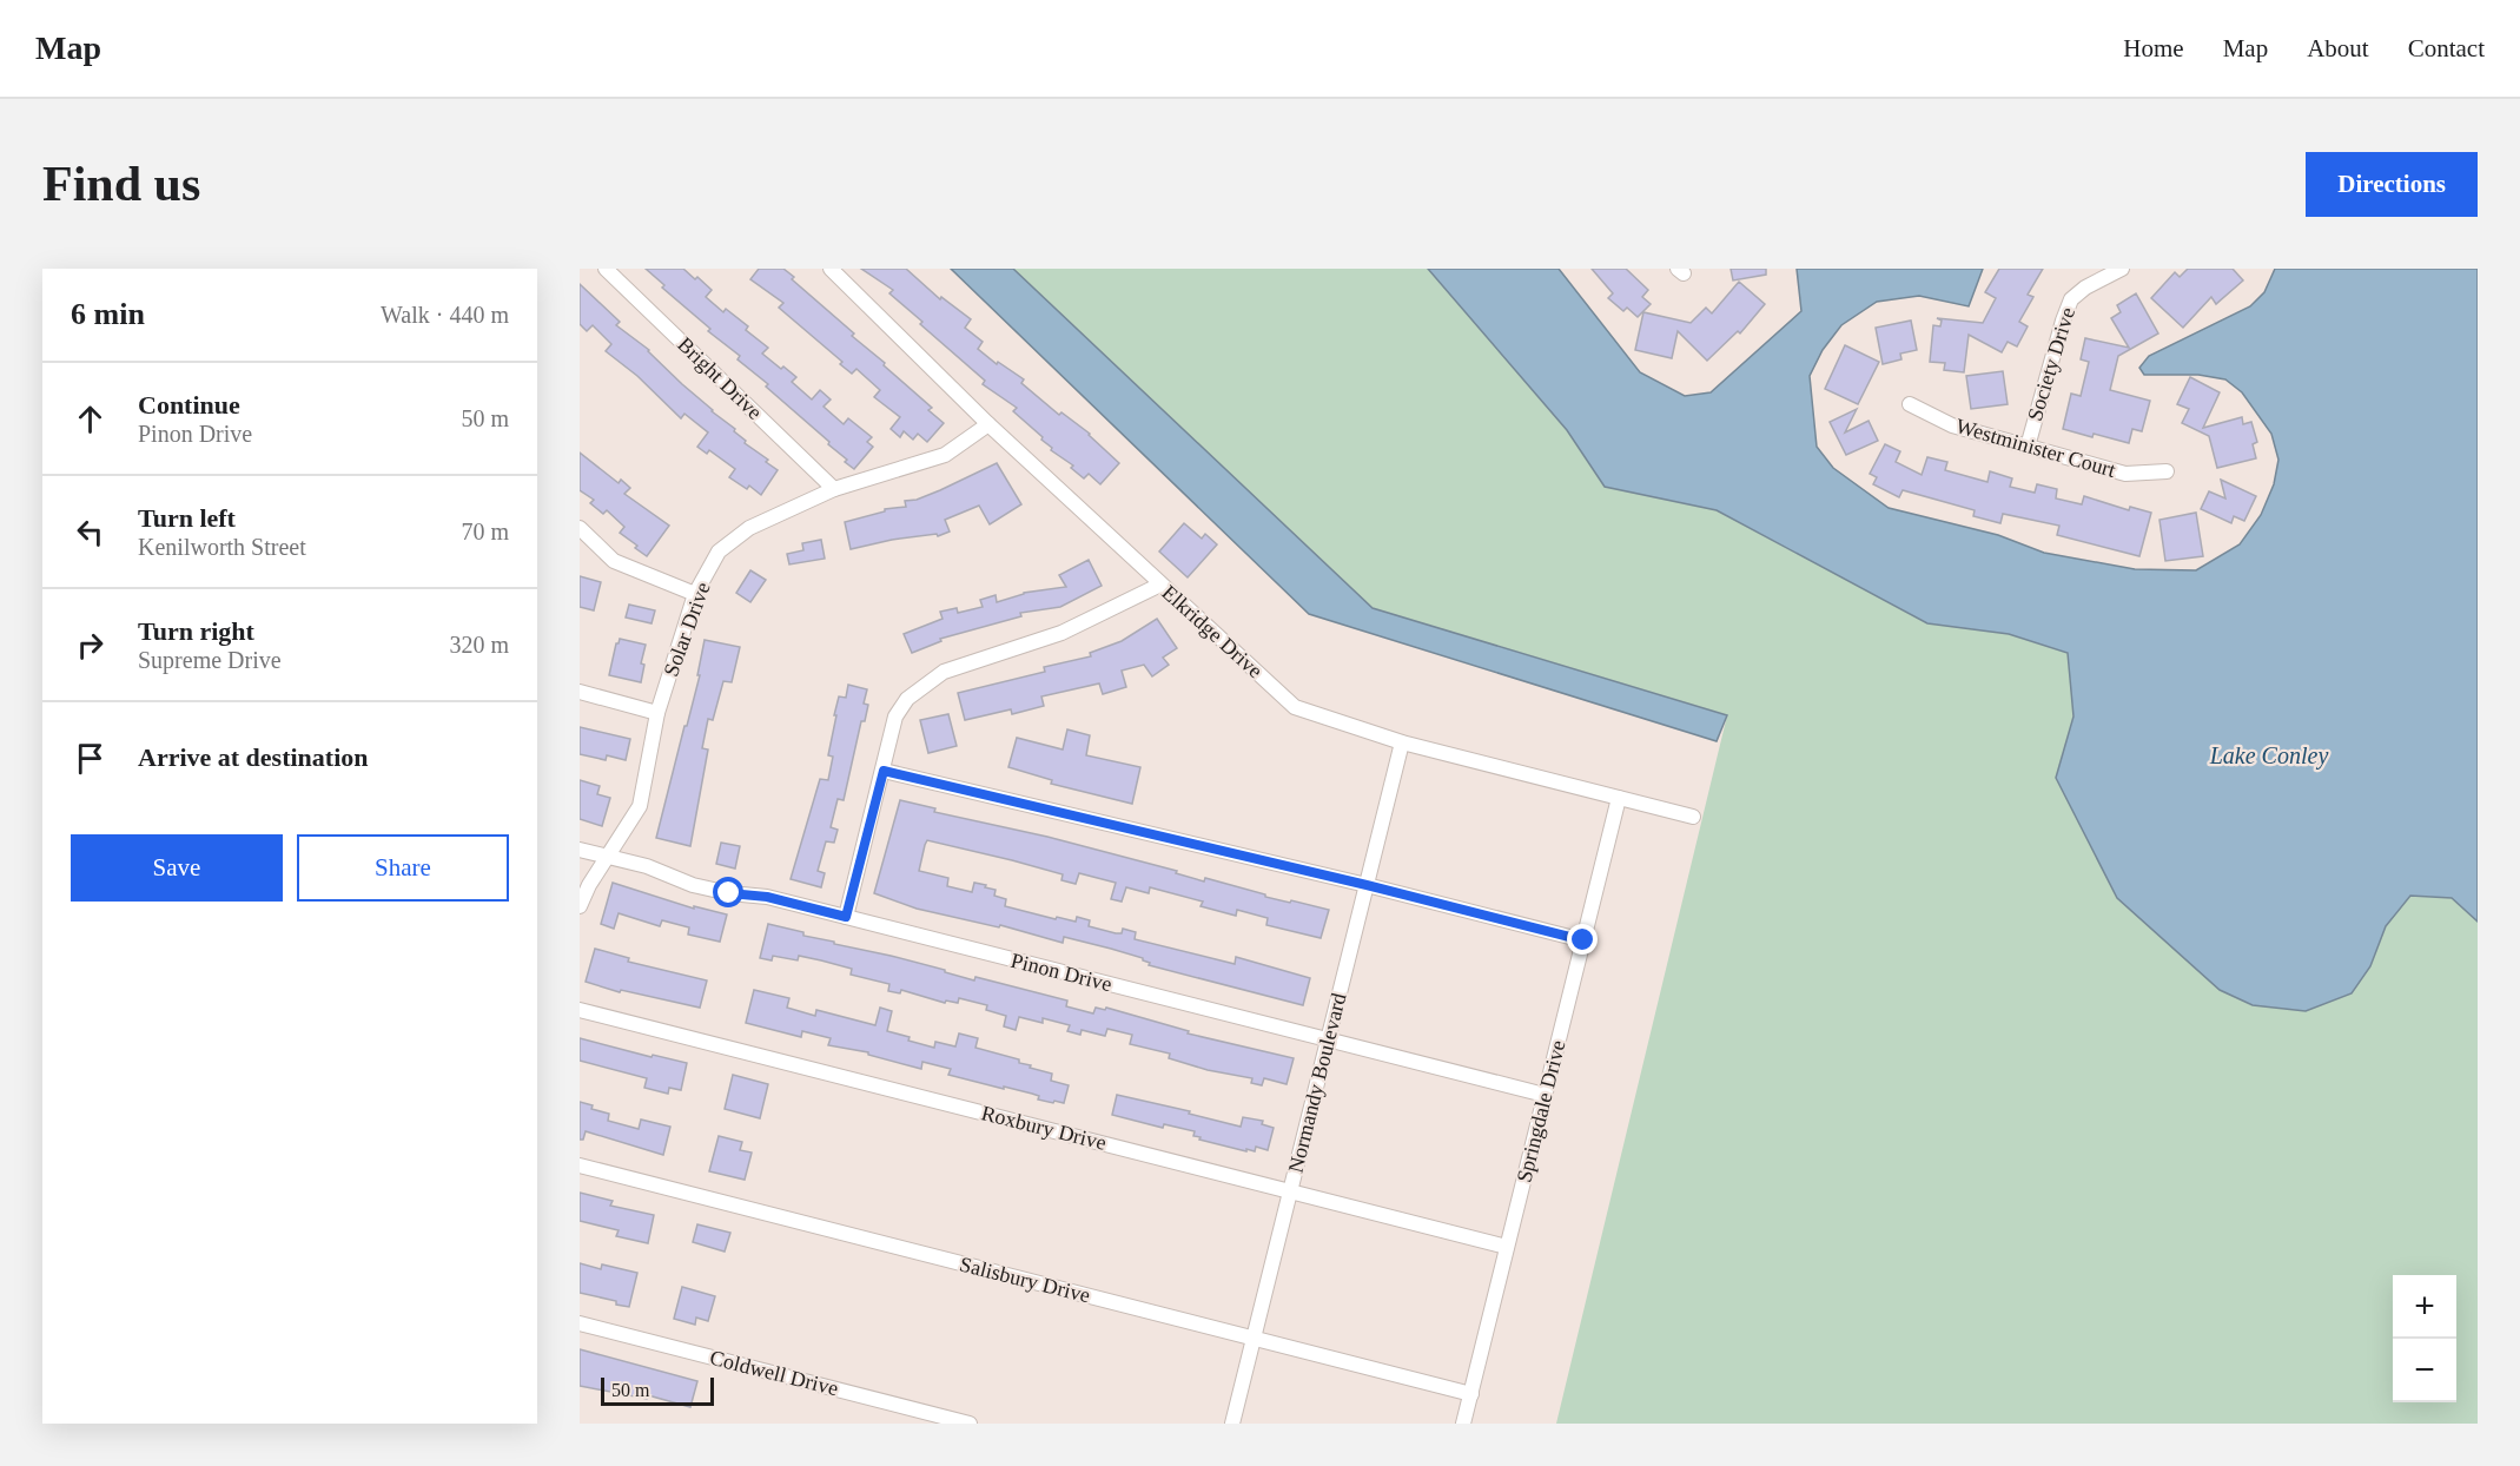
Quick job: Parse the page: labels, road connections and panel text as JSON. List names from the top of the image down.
{
  "streets": {
    "street": [
      "Society Drive",
      "Bright Drive",
      "Westminister Court",
      "Solar Drive",
      "Elkridge Drive",
      "Pinon Drive",
      "Normandy Boulevard",
      "Springdale Drive",
      "Roxbury Drive",
      "Salisbury Drive",
      "Coldwell Drive"
    ]
  },
  "crossings": [
    ["Society Drive", "Westminister Court"],
    ["Bright Drive", "Solar Drive"],
    ["Solar Drive", "Elkridge Drive"],
    ["Solar Drive", "Pinon Drive"],
    ["Elkridge Drive", "Normandy Boulevard"],
    ["Elkridge Drive", "Springdale Drive"],
    ["Pinon Drive", "Normandy Boulevard"],
    ["Pinon Drive", "Springdale Drive"],
    ["Normandy Boulevard", "Roxbury Drive"],
    ["Normandy Boulevard", "Salisbury Drive"],
    ["Springdale Drive", "Roxbury Drive"],
    ["Springdale Drive", "Salisbury Drive"]
  ],
  "water": ["Lake Conley"],
  "scale_bar": "50 m",
  "page": {
    "header": "Map",
    "nav": [
      "Home",
      "Map",
      "About",
      "Contact"
    ],
    "buttons": [
      "Directions",
      ["Save", "Share"]
    ],
    "title": "Find us",
    "heading": ["6 min", "Walk · 440 m"],
    "list": [
      ["Continue", "Pinon Drive", "50 m"],
      ["Turn left", "Kenilworth Street", "70 m"],
      ["Turn right", "Supreme Drive", "320 m"],
      "Arrive at destination"
    ],
    "map_buttons": ["+", "−"],
    "scale": "50 m"
  }
}
